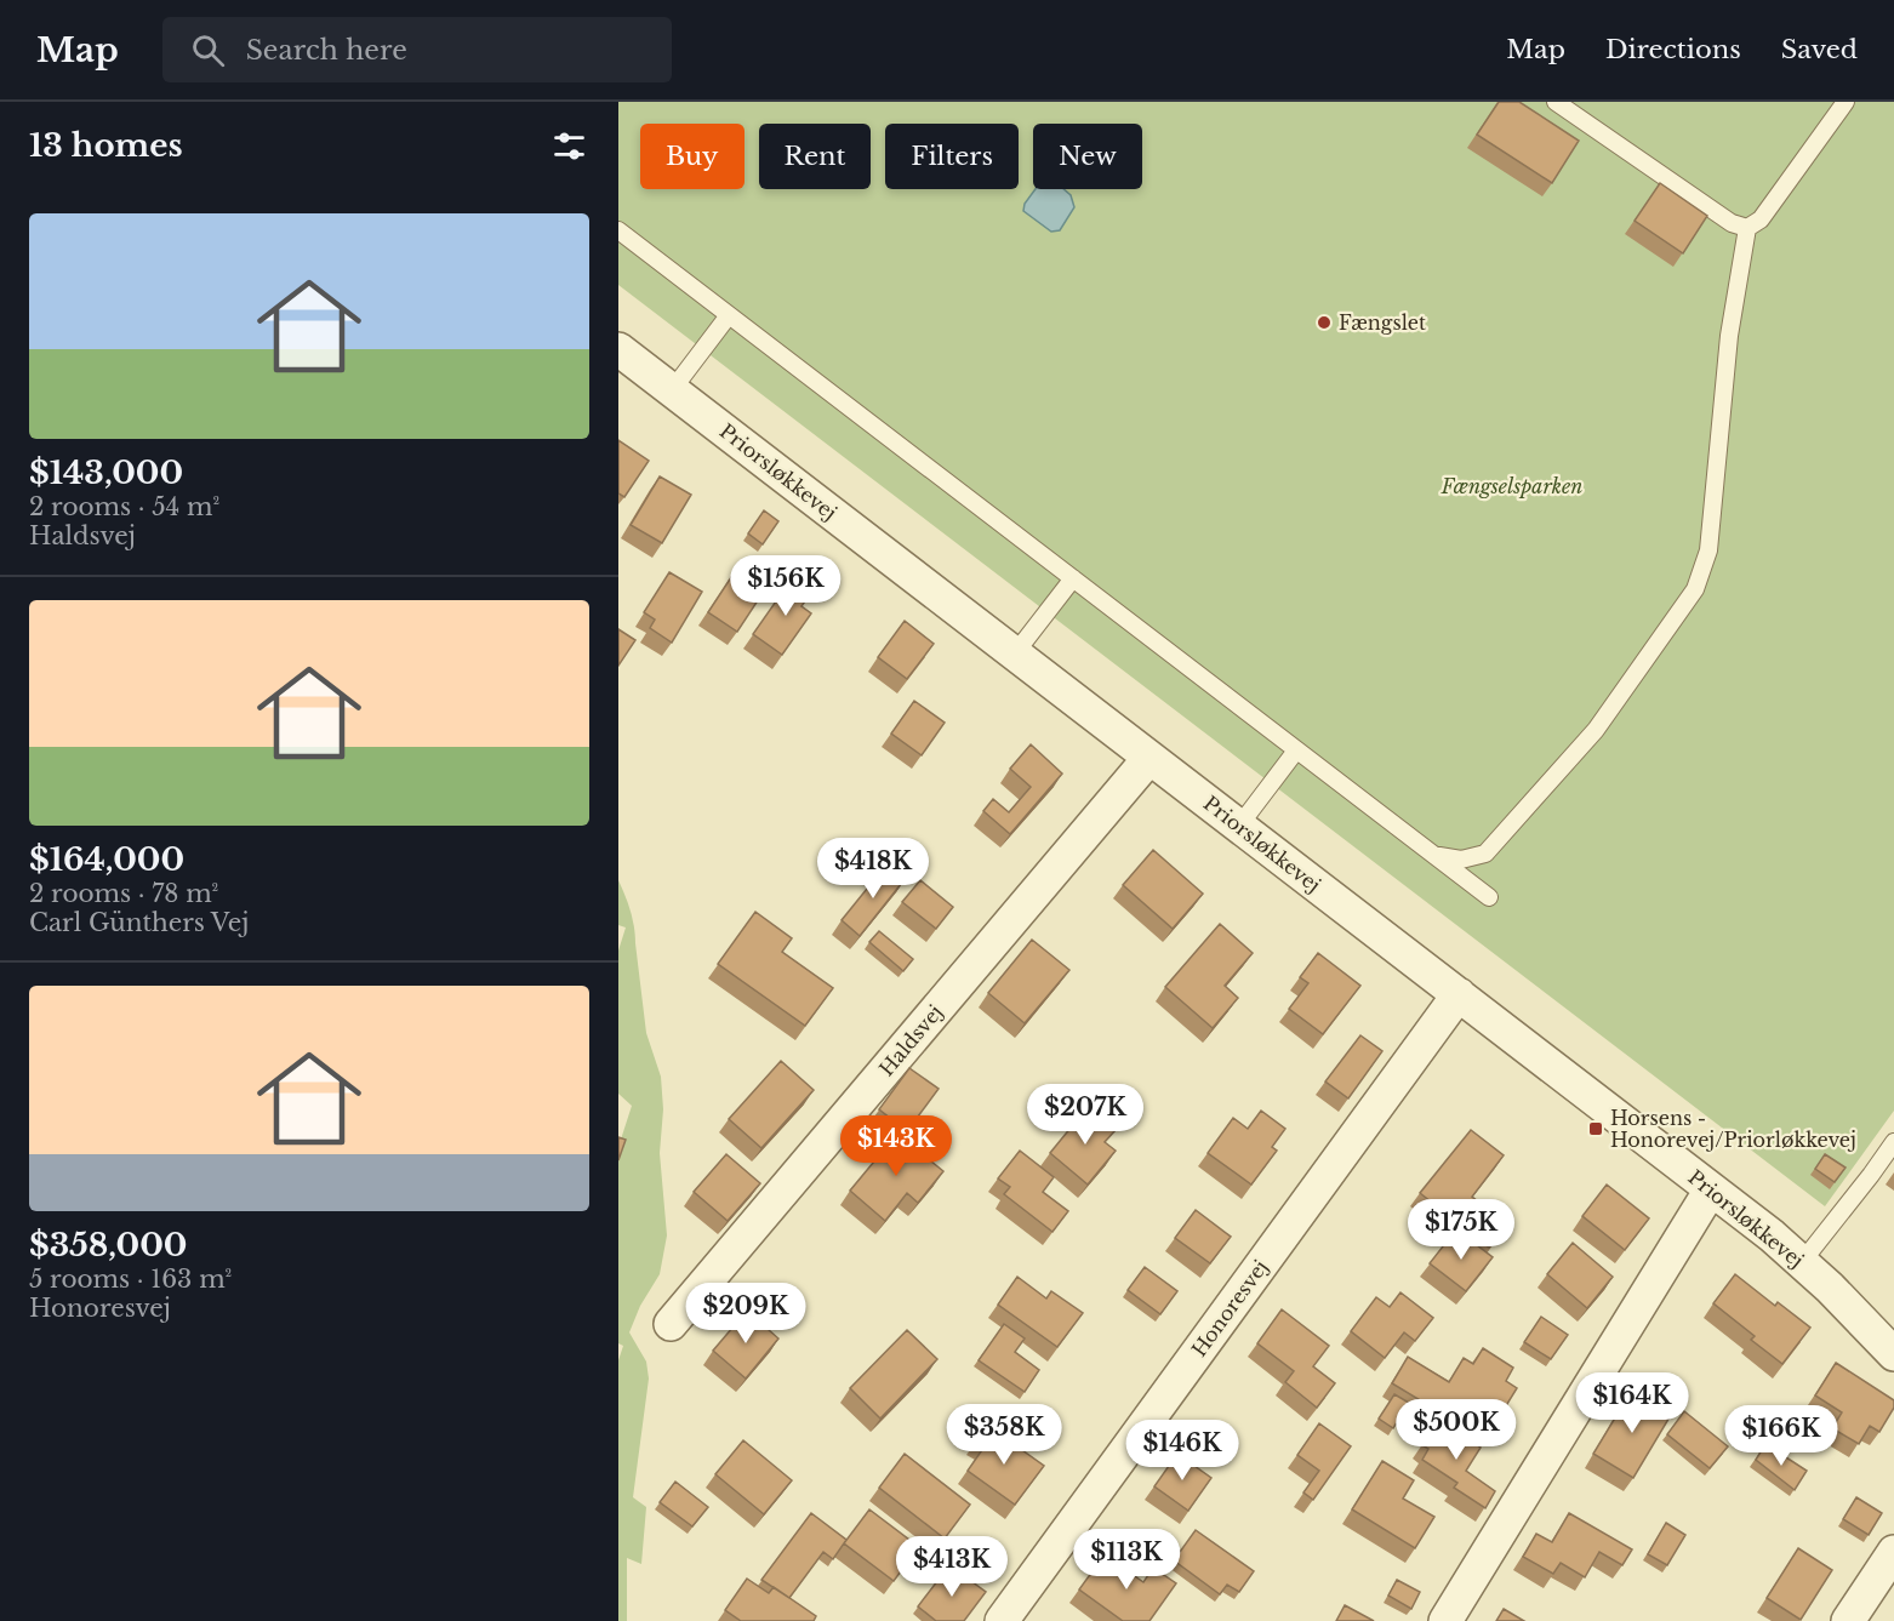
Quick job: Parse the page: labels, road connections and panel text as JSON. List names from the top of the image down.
{
  "streets": {
    "street": ["Priorsløkkevej", "Haldsvej", "Honoresvej"]
  },
  "crossings": [
    ["Priorsløkkevej", "Haldsvej"],
    ["Priorsløkkevej", "Honoresvej"]
  ],
  "parks": ["Fængselsparken"],
  "places": {
    "other": ["Fængslet"],
    "transit": ["Horsens - Honorevej/Priorløkkevej"]
  },
  "page": {
    "header": "Map",
    "search": "Search here",
    "nav": ["Map", "Directions", "Saved"],
    "heading": "13 homes",
    "chip": [
      "Buy",
      "Rent",
      "Filters",
      "New"
    ],
    "list": [
      {
        "name": "$143,000",
        "note": "2 rooms · 54 m² · Haldsvej"
      },
      {
        "name": "$164,000",
        "note": "2 rooms · 78 m² · Carl Günthers Vej"
      },
      {
        "name": "$358,000",
        "note": "5 rooms · 163 m² · Honoresvej"
      }
    ],
    "price": [
      "$156K",
      "$418K",
      "$207K",
      "$143K",
      "$175K",
      "$209K",
      "$164K",
      "$500K",
      "$358K",
      "$166K",
      "$146K",
      "$113K",
      "$413K"
    ]
  }
}
